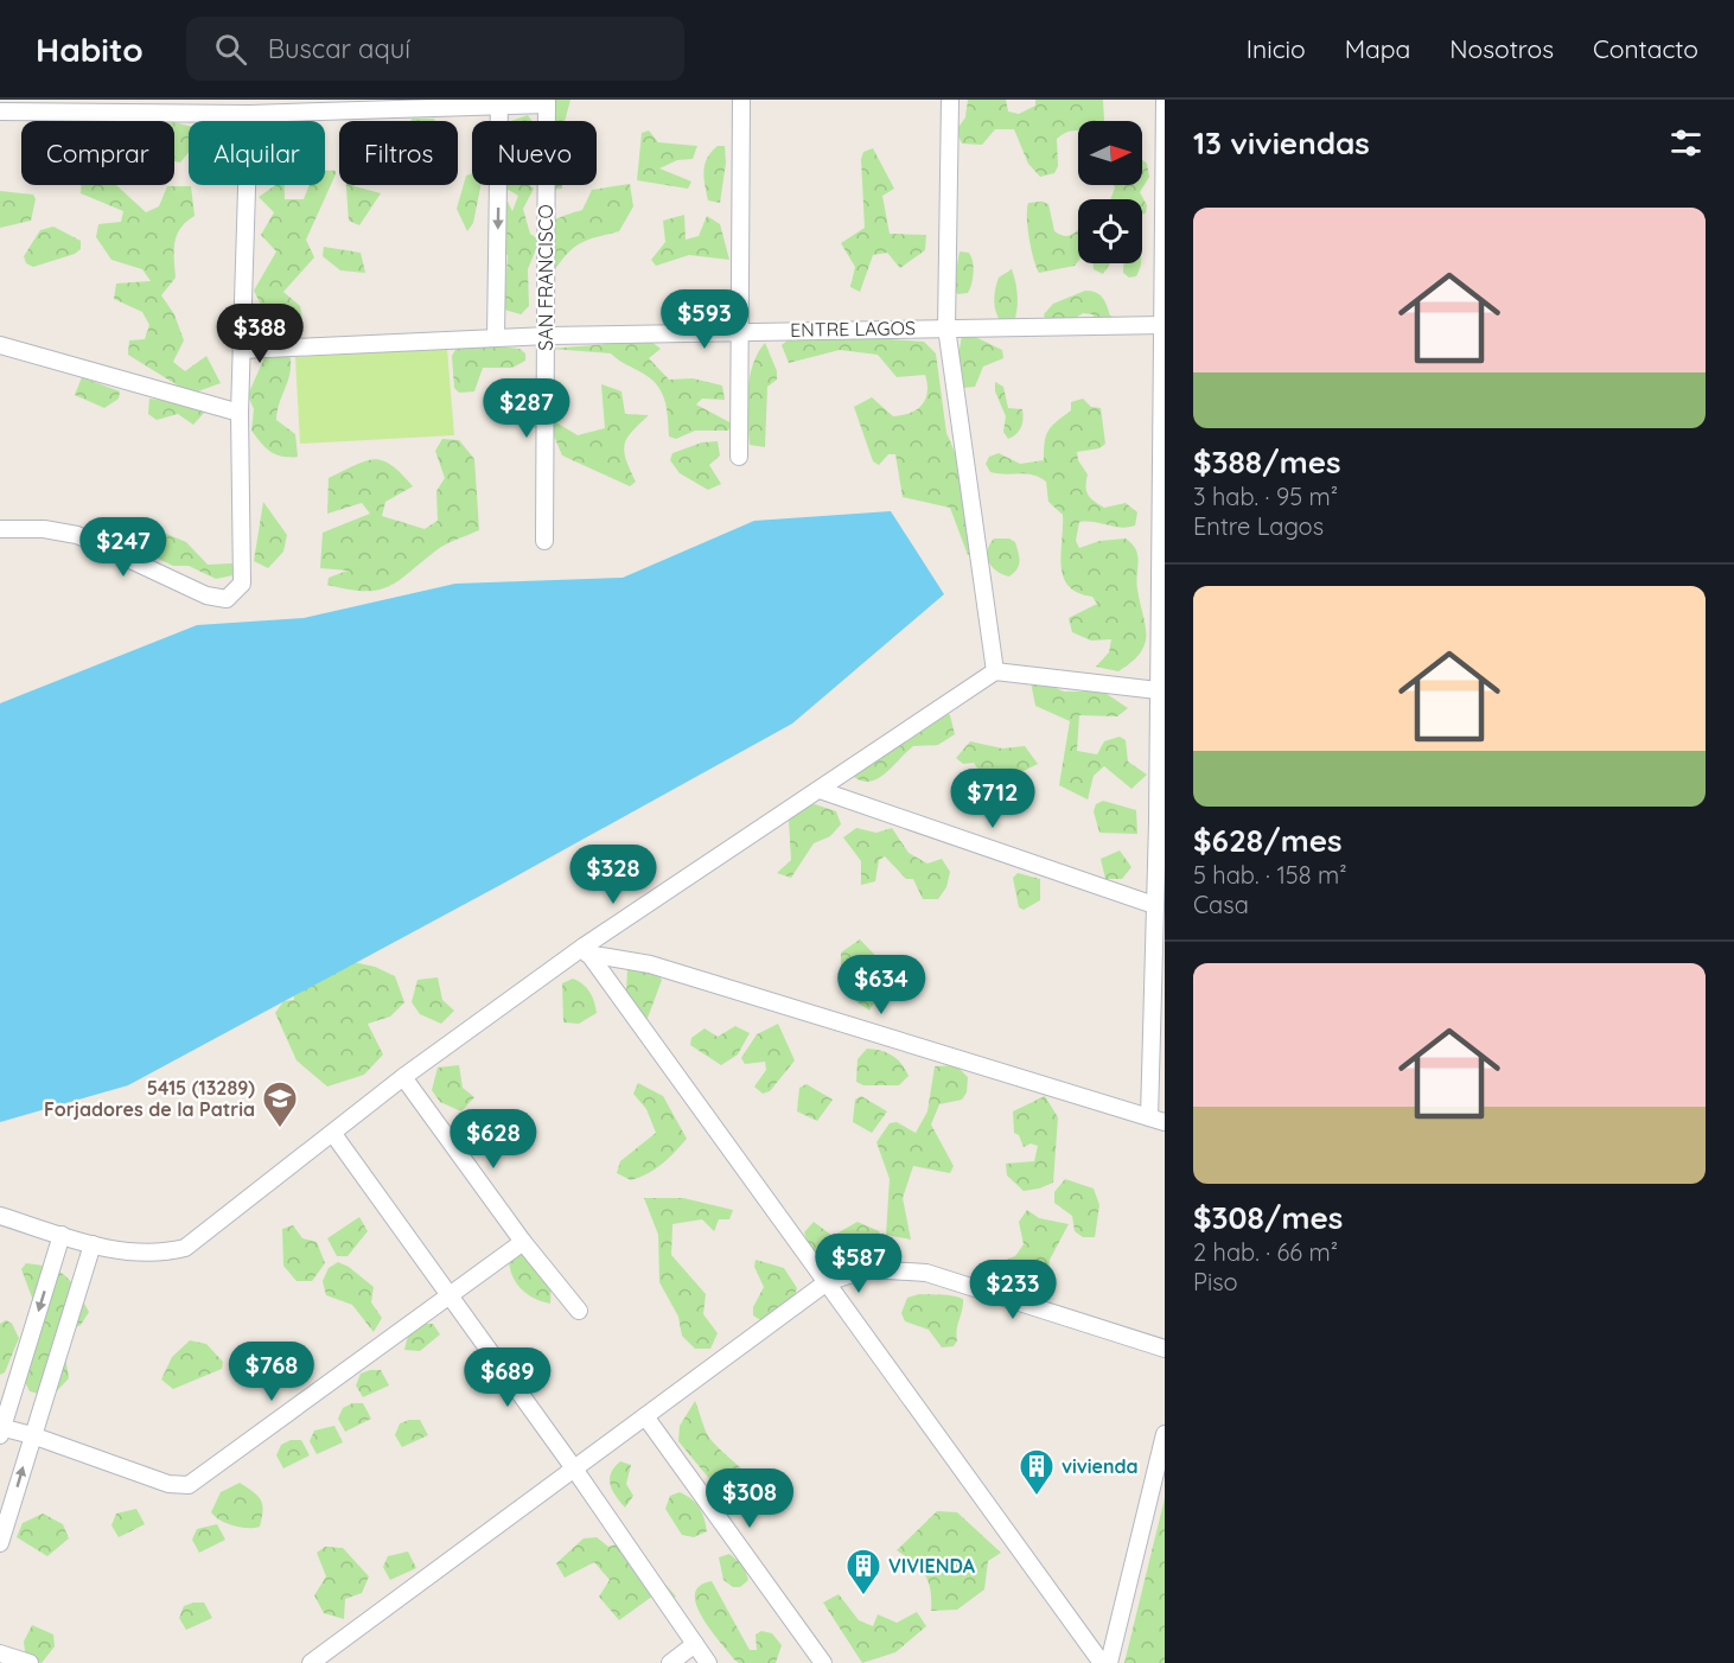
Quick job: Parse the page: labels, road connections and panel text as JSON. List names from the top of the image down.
{
  "streets": {
    "street": ["SAN FRANCISCO", "ENTRE LAGOS"]
  },
  "crossings": [
    ["SAN FRANCISCO", "ENTRE LAGOS"]
  ],
  "places": {
    "school or university": ["5415 (13289) Forjadores de la Patria"],
    "building": ["vivienda", "VIVIENDA"]
  },
  "north": "right",
  "page": {
    "header": "Habito",
    "search": "Buscar aquí",
    "nav": [
      "Inicio",
      "Mapa",
      "Nosotros",
      "Contacto"
    ],
    "heading": "13 viviendas",
    "chip": [
      "Comprar",
      "Alquilar",
      "Filtros",
      "Nuevo"
    ],
    "list": [
      {
        "name": "$388/mes",
        "note": "3 hab. · 95 m² · Entre Lagos"
      },
      {
        "name": "$628/mes",
        "note": "5 hab. · 158 m² · Casa"
      },
      {
        "name": "$308/mes",
        "note": "2 hab. · 66 m² · Piso"
      }
    ],
    "price": [
      "$593",
      "$388",
      "$287",
      "$247",
      "$712",
      "$328",
      "$634",
      "$628",
      "$587",
      "$233",
      "$768",
      "$689",
      "$308"
    ]
  }
}
